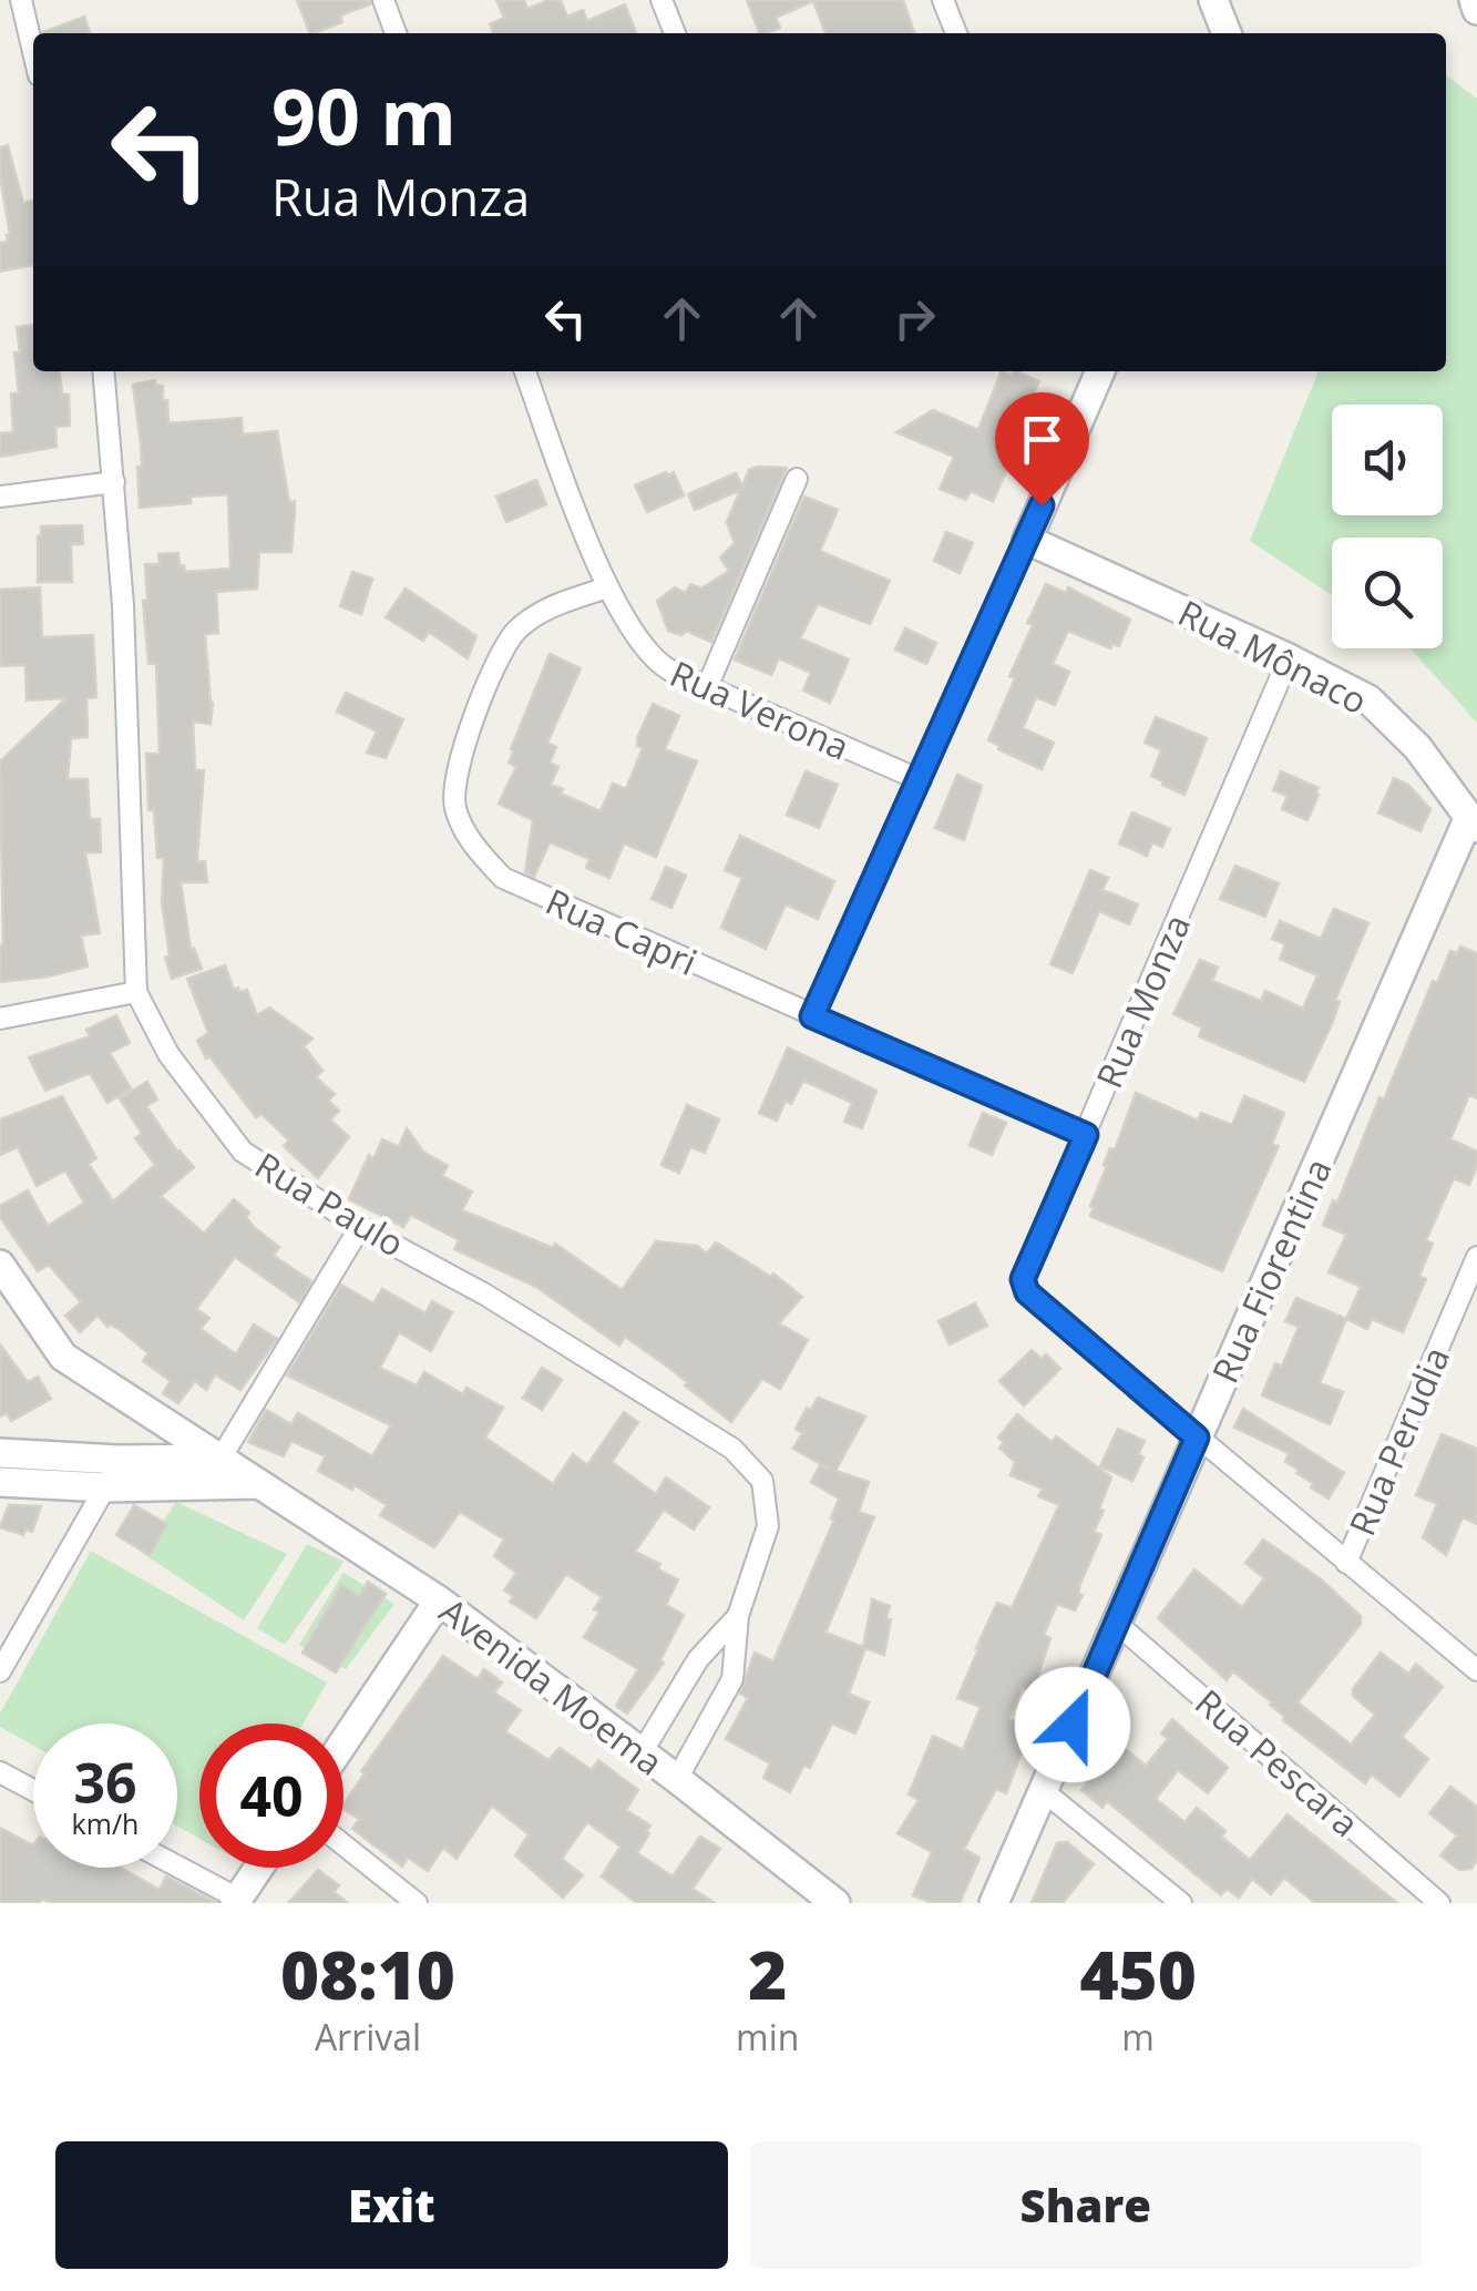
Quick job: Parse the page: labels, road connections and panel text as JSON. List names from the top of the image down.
{
  "streets": {
    "street": [
      "Rua Mônaco",
      "Rua Verona",
      "Rua Capri",
      "Rua Monza",
      "Rua Paulo",
      "Rua Fiorentina",
      "Rua Perudia",
      "Avenida Moema",
      "Rua Pescara"
    ]
  },
  "crossings": [
    ["Rua Mônaco", "Rua Monza"],
    ["Rua Mônaco", "Rua Fiorentina"],
    ["Rua Verona", "Rua Capri"],
    ["Rua Capri", "Rua Monza"],
    ["Rua Monza", "Rua Fiorentina"],
    ["Rua Monza", "Rua Perudia"],
    ["Rua Paulo", "Avenida Moema"],
    ["Rua Fiorentina", "Rua Pescara"]
  ],
  "page": {
    "turn": ["90 m", "Rua Monza"],
    "speed": "36 km/h",
    "limit": "40",
    "eta": [
      "08:10",
      "Arrival",
      "2",
      "min",
      "450",
      "m"
    ],
    "buttons": ["Exit", "Share"]
  }
}
